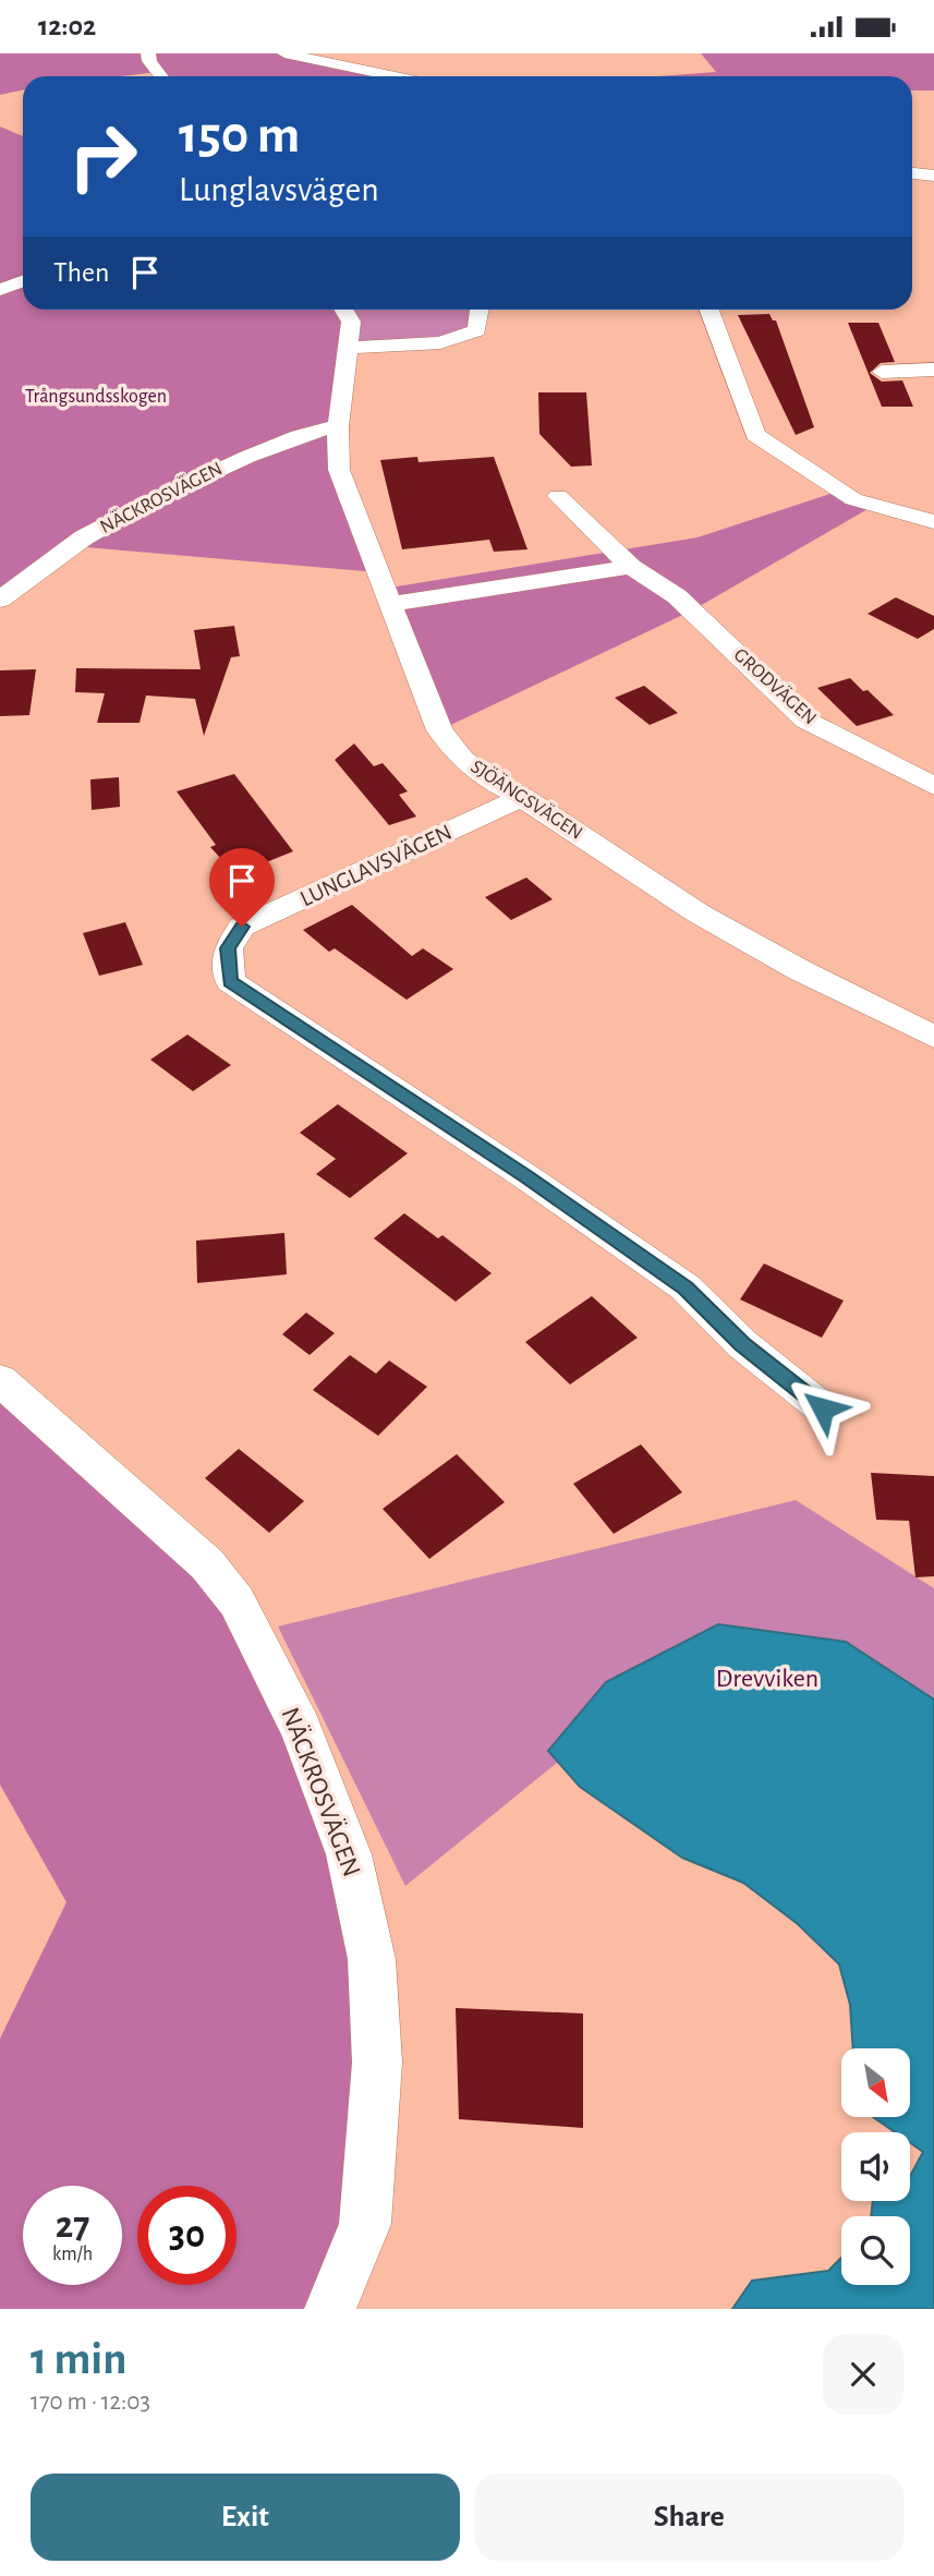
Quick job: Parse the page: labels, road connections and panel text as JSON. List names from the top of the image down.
{
  "streets": {
    "street": [
      "NÄCKROSVÄGEN",
      "GRODVÄGEN",
      "SJÖÄNGSVÄGEN",
      "LUNGLAVSVÄGEN"
    ]
  },
  "crossings": [
    ["NÄCKROSVÄGEN", "SJÖÄNGSVÄGEN"],
    ["SJÖÄNGSVÄGEN", "LUNGLAVSVÄGEN"]
  ],
  "parks": ["Trångsundsskogen", "Drevviken"],
  "north": "bottom right",
  "page": {
    "status": "12:02",
    "turn": ["150 m", "Lunglavsvägen"],
    "then": "Then",
    "speed": "27 km/h",
    "limit": "30",
    "heading": ["1 min", "170 m · 12:03"],
    "buttons": ["Exit", "Share"]
  }
}
